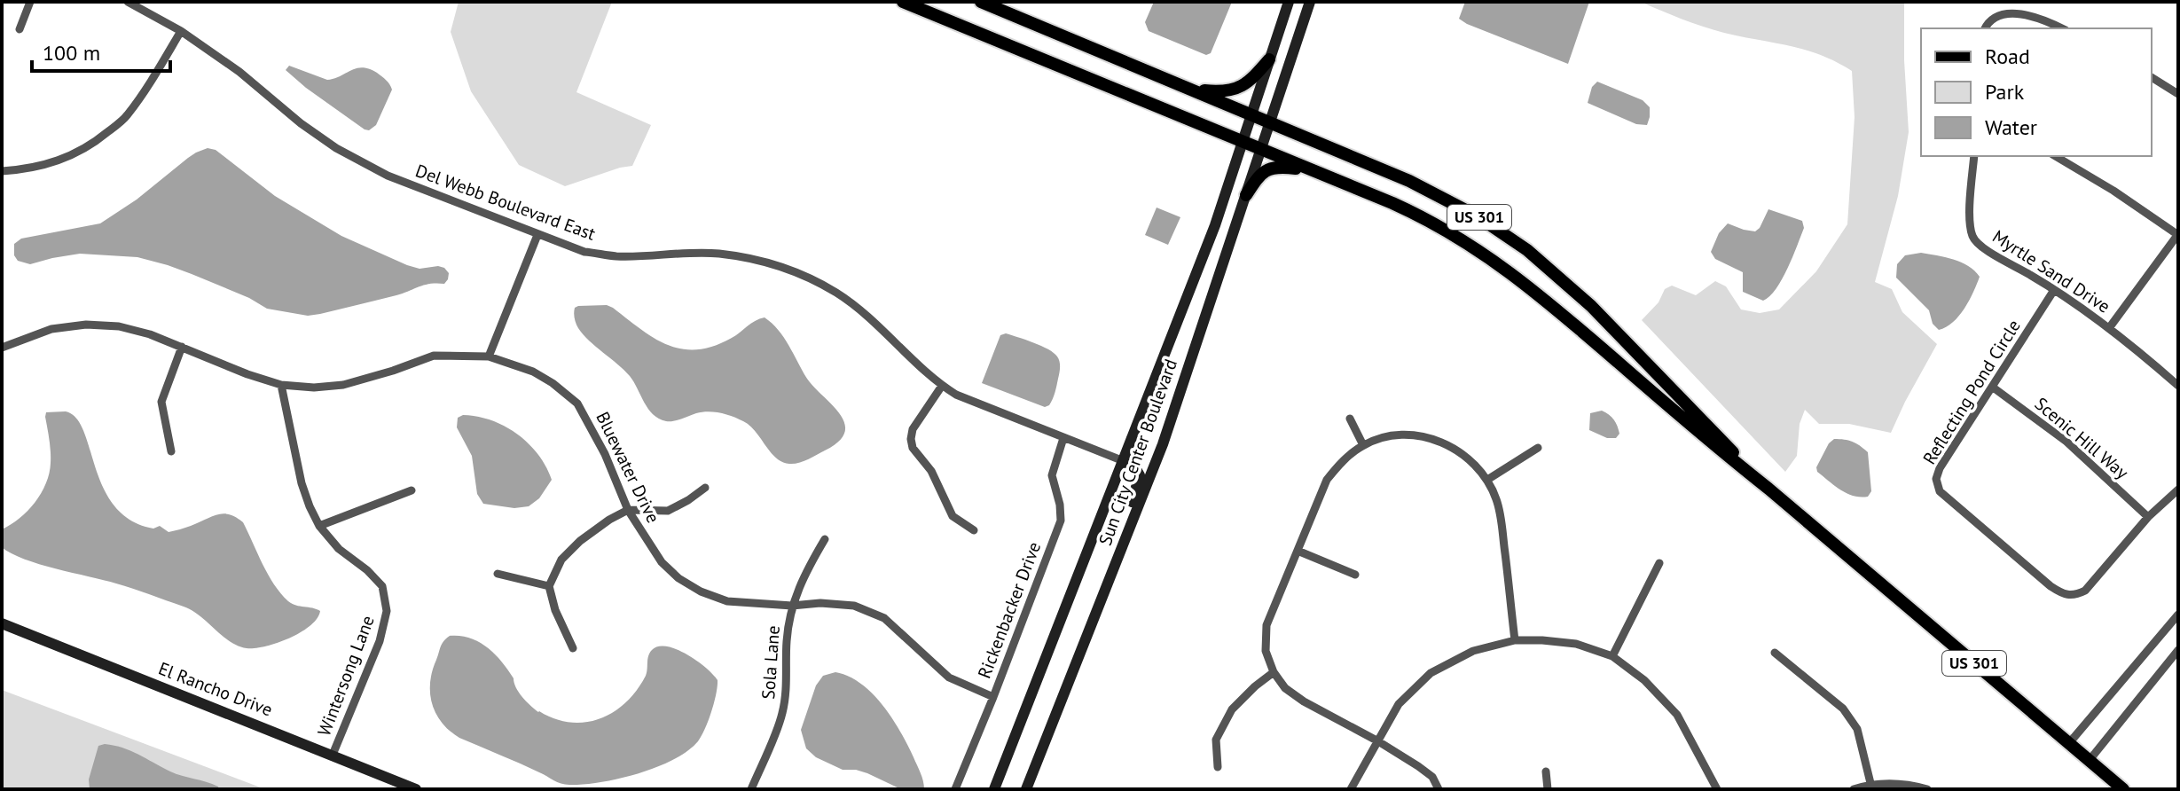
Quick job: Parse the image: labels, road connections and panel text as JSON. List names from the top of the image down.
{
  "streets": {
    "main road": ["US 301", "Sun City Center Boulevard", "El Rancho Drive"],
    "street": [
      "Del Webb Boulevard East",
      "Myrtle Sand Drive",
      "Reflecting Pond Circle",
      "Scenic Hill Way",
      "Bluewater Drive",
      "Rickenbacker Drive",
      "Sola Lane",
      "Wintersong Lane"
    ]
  },
  "crossings": [
    ["Del Webb Boulevard East", "Sun City Center Boulevard"],
    ["Del Webb Boulevard East", "Rickenbacker Drive"],
    ["US 301", "Sun City Center Boulevard"],
    ["Myrtle Sand Drive", "Reflecting Pond Circle"],
    ["Reflecting Pond Circle", "Scenic Hill Way"],
    ["Bluewater Drive", "Rickenbacker Drive"],
    ["Bluewater Drive", "Sola Lane"],
    ["Bluewater Drive", "Wintersong Lane"],
    ["Wintersong Lane", "El Rancho Drive"]
  ],
  "legend": ["Road", "Park", "Water"],
  "scale_bar": "100 m"
}
